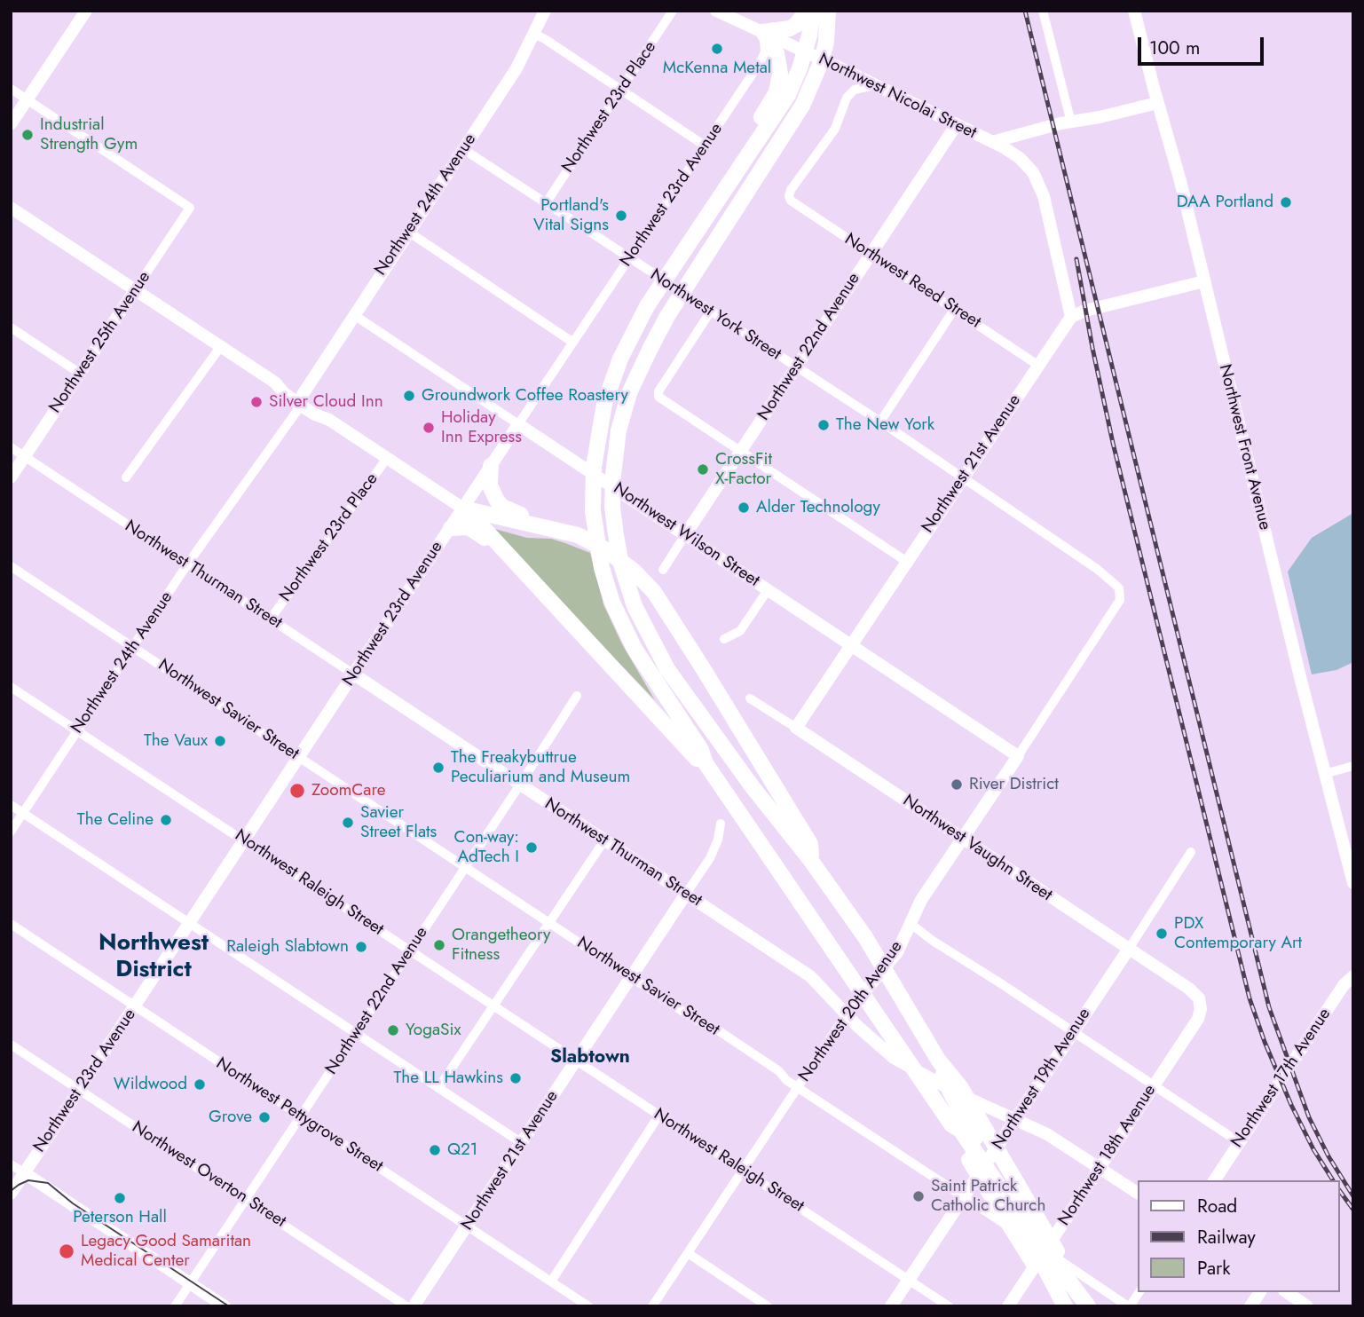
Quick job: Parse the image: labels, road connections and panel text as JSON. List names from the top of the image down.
{
  "streets": {
    "street": [
      "Northwest Nicolai Street",
      "Northwest 23rd Place",
      "Northwest 23rd Avenue",
      "Northwest 24th Avenue",
      "Northwest Reed Street",
      "Northwest York Street",
      "Northwest 25th Avenue",
      "Northwest 22nd Avenue",
      "Northwest Front Avenue",
      "Northwest 21st Avenue",
      "Northwest Wilson Street",
      "Northwest Thurman Street",
      "Northwest Savier Street",
      "Northwest Vaughn Street",
      "Northwest Raleigh Street",
      "Northwest 20th Avenue",
      "Northwest 17th Avenue",
      "Northwest 19th Avenue",
      "Northwest Pettygrove Street",
      "Northwest 18th Avenue",
      "Northwest Overton Street"
    ]
  },
  "crossings": [
    ["Northwest Nicolai Street", "Northwest 23rd Avenue"],
    ["Northwest Nicolai Street", "Northwest Reed Street"],
    ["Northwest Nicolai Street", "Northwest 22nd Avenue"],
    ["Northwest Nicolai Street", "Northwest Front Avenue"],
    ["Northwest 23rd Place", "Northwest York Street"],
    ["Northwest 23rd Place", "Northwest Thurman Street"],
    ["Northwest 23rd Avenue", "Northwest York Street"],
    ["Northwest 23rd Avenue", "Northwest Wilson Street"],
    ["Northwest 23rd Avenue", "Northwest Thurman Street"],
    ["Northwest 23rd Avenue", "Northwest Savier Street"],
    ["Northwest 23rd Avenue", "Northwest Raleigh Street"],
    ["Northwest 23rd Avenue", "Northwest Pettygrove Street"],
    ["Northwest 23rd Avenue", "Northwest Overton Street"],
    ["Northwest 24th Avenue", "Northwest York Street"],
    ["Northwest 24th Avenue", "Northwest Wilson Street"],
    ["Northwest 24th Avenue", "Northwest Thurman Street"],
    ["Northwest 24th Avenue", "Northwest Savier Street"],
    ["Northwest 24th Avenue", "Northwest Raleigh Street"],
    ["Northwest Reed Street", "Northwest 22nd Avenue"],
    ["Northwest Reed Street", "Northwest 21st Avenue"],
    ["Northwest York Street", "Northwest 22nd Avenue"],
    ["Northwest York Street", "Northwest 21st Avenue"],
    ["Northwest York Street", "Northwest 20th Avenue"],
    ["Northwest 25th Avenue", "Northwest Thurman Street"],
    ["Northwest 22nd Avenue", "Northwest Wilson Street"],
    ["Northwest 22nd Avenue", "Northwest Thurman Street"],
    ["Northwest 22nd Avenue", "Northwest Savier Street"],
    ["Northwest 22nd Avenue", "Northwest Raleigh Street"],
    ["Northwest 22nd Avenue", "Northwest Pettygrove Street"],
    ["Northwest 22nd Avenue", "Northwest Overton Street"],
    ["Northwest 21st Avenue", "Northwest Wilson Street"],
    ["Northwest 21st Avenue", "Northwest Thurman Street"],
    ["Northwest 21st Avenue", "Northwest Savier Street"],
    ["Northwest 21st Avenue", "Northwest Vaughn Street"],
    ["Northwest 21st Avenue", "Northwest Raleigh Street"],
    ["Northwest 21st Avenue", "Northwest Pettygrove Street"],
    ["Northwest Wilson Street", "Northwest 20th Avenue"],
    ["Northwest Thurman Street", "Northwest 20th Avenue"],
    ["Northwest Thurman Street", "Northwest 19th Avenue"],
    ["Northwest Thurman Street", "Northwest 18th Avenue"],
    ["Northwest Savier Street", "Northwest 20th Avenue"],
    ["Northwest Savier Street", "Northwest 19th Avenue"],
    ["Northwest Savier Street", "Northwest 18th Avenue"],
    ["Northwest Vaughn Street", "Northwest 20th Avenue"],
    ["Northwest Vaughn Street", "Northwest 19th Avenue"],
    ["Northwest Vaughn Street", "Northwest 18th Avenue"],
    ["Northwest Raleigh Street", "Northwest 20th Avenue"],
    ["Northwest Raleigh Street", "Northwest 19th Avenue"]
  ],
  "districts": ["Northwest District", "Slabtown"],
  "places": [
    "McKenna Metal",
    "Industrial Strength Gym",
    "DAA Portland",
    "Portland's Vital Signs",
    "Groundwork Coffee Roastery",
    "Silver Cloud Inn",
    "The New York",
    "Holiday Inn Express",
    "CrossFit X-Factor",
    "Alder Technology",
    "The Vaux",
    "The Freakybuttrue Peculiarium and Museum",
    "River District",
    "ZoomCare",
    "The Celine",
    "Savier Street Flats",
    "Con-way: AdTech I",
    "PDX Contemporary Art",
    "Orangetheory Fitness",
    "Raleigh Slabtown",
    "YogaSix",
    "The LL Hawkins",
    "Wildwood",
    "Grove",
    "Q21",
    "Saint Patrick Catholic Church",
    "Peterson Hall",
    "Legacy Good Samaritan Medical Center"
  ],
  "legend": ["Road", "Railway", "Park"],
  "scale_bar": "100 m"
}
